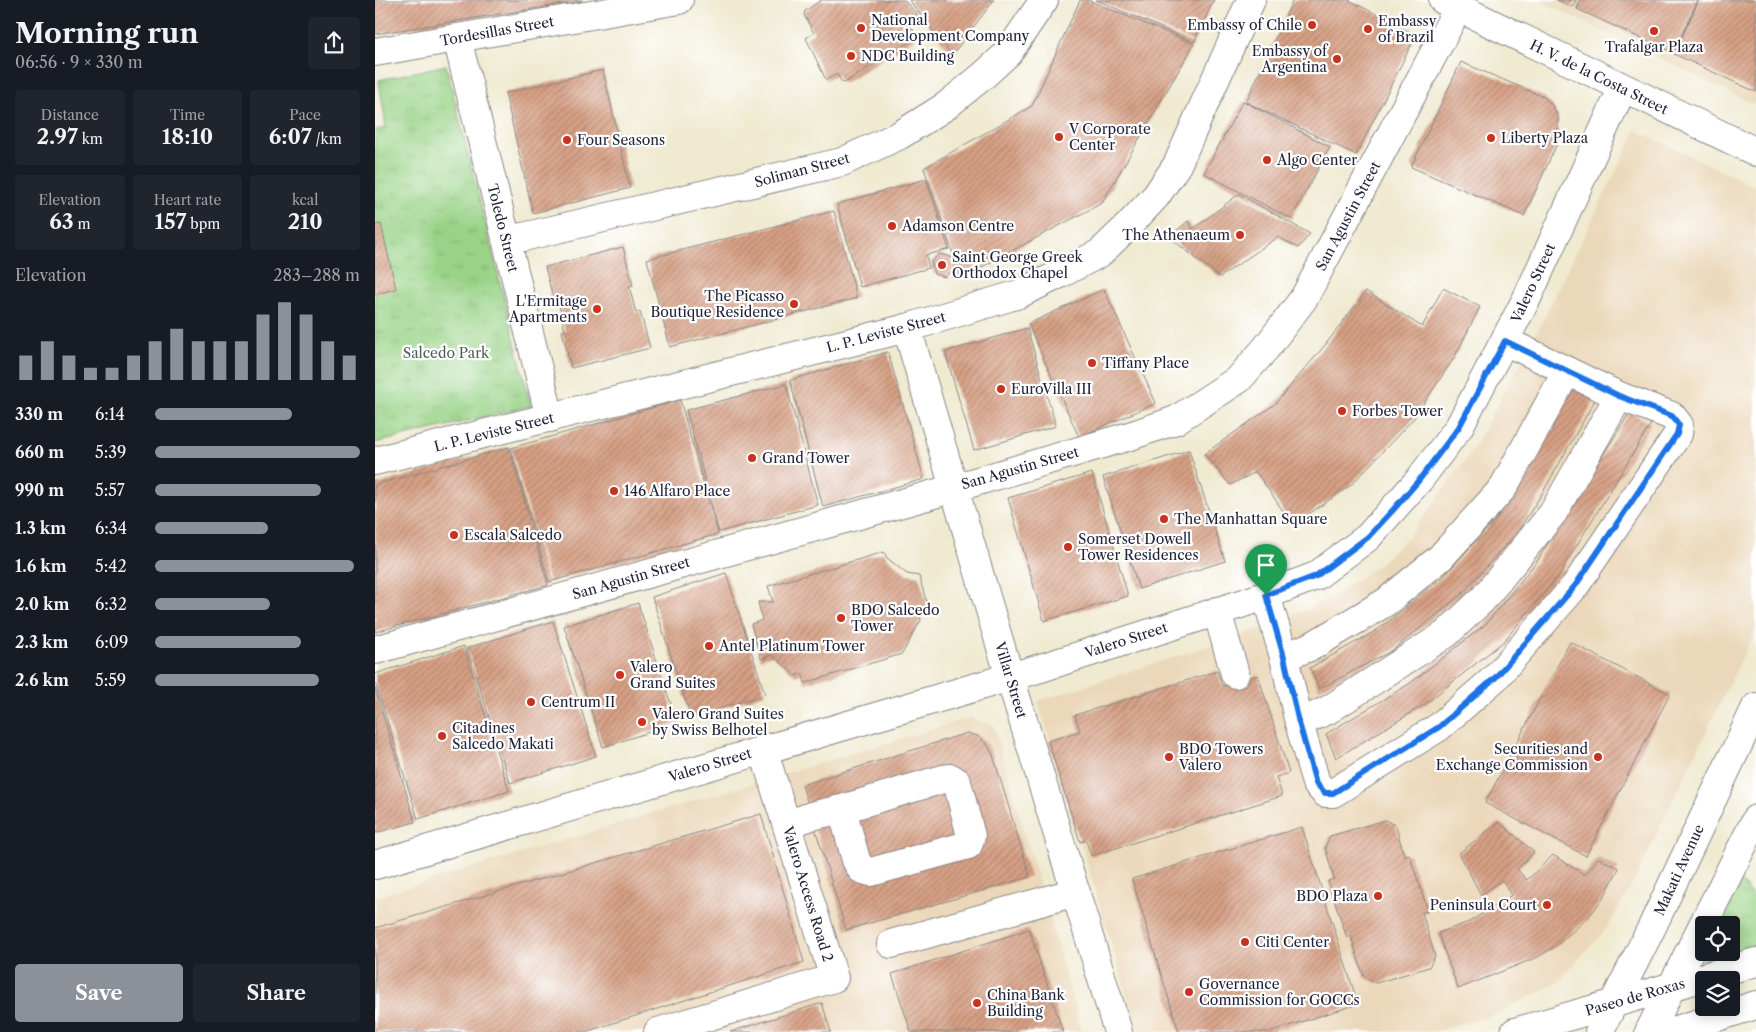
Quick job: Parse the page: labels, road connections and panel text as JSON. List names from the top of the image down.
{
  "streets": {
    "street": [
      "Tordesillas Street",
      "H. V. de la Costa Street",
      "Soliman Street",
      "San Agustin Street",
      "Toledo Street",
      "Valero Street",
      "L. P. Leviste Street",
      "Villar Street",
      "Makati Avenue",
      "Valero Access Road 2",
      "Paseo de Roxas"
    ]
  },
  "crossings": [
    ["Tordesillas Street", "Toledo Street"],
    ["H. V. de la Costa Street", "San Agustin Street"],
    ["H. V. de la Costa Street", "Valero Street"],
    ["Soliman Street", "Toledo Street"],
    ["San Agustin Street", "Villar Street"],
    ["Toledo Street", "L. P. Leviste Street"],
    ["Valero Street", "Villar Street"],
    ["Valero Street", "Valero Access Road 2"],
    ["L. P. Leviste Street", "Villar Street"],
    ["Makati Avenue", "Paseo de Roxas"]
  ],
  "parks": ["Salcedo Park"],
  "places": [
    "Embassy of Chile",
    "National Development Company",
    "Embassy of Brazil",
    "Trafalgar Plaza",
    "NDC Building",
    "Embassy of Argentina",
    "V Corporate Center",
    "Liberty Plaza",
    "Four Seasons",
    "Algo Center",
    "Adamson Centre",
    "The Athenaeum",
    "Saint George Greek Orthodox Chapel",
    "The Picasso Boutique Residence",
    "L'Ermitage Apartments",
    "Tiffany Place",
    "EuroVilla III",
    "Forbes Tower",
    "Grand Tower",
    "146 Alfaro Place",
    "The Manhattan Square",
    "Escala Salcedo",
    "Somerset Dowell Tower Residences",
    "BDO Salcedo Tower",
    "Antel Platinum Tower",
    "Valero Grand Suites",
    "Centrum II",
    "Valero Grand Suites by Swiss Belhotel",
    "Citadines Salcedo Makati",
    "BDO Towers Valero",
    "Securities and Exchange Commission",
    "BDO Plaza",
    "Peninsula Court",
    "Citi Center",
    "Governance Commission for GOCCs",
    "China Bank Building"
  ],
  "page": {
    "heading": ["Morning run", "06:56 · 9 × 330 m"],
    "stats": [
      ["Distance", "2.97 km"],
      ["Time", "18:10"],
      ["Pace", "6:07 /km"],
      ["Elevation", "63 m"],
      ["Heart rate", "157 bpm"],
      ["kcal", "210"]
    ],
    "chart": ["Elevation", "283–288 m"],
    "list": [
      {
        "name": "330 m",
        "note": "6:14"
      },
      {
        "name": "660 m",
        "note": "5:39"
      },
      {
        "name": "990 m",
        "note": "5:57"
      },
      {
        "name": "1.3 km",
        "note": "6:34"
      },
      {
        "name": "1.6 km",
        "note": "5:42"
      },
      {
        "name": "2.0 km",
        "note": "6:32"
      },
      {
        "name": "2.3 km",
        "note": "6:09"
      },
      {
        "name": "2.6 km",
        "note": "5:59"
      }
    ],
    "buttons": ["Save", "Share"]
  }
}
